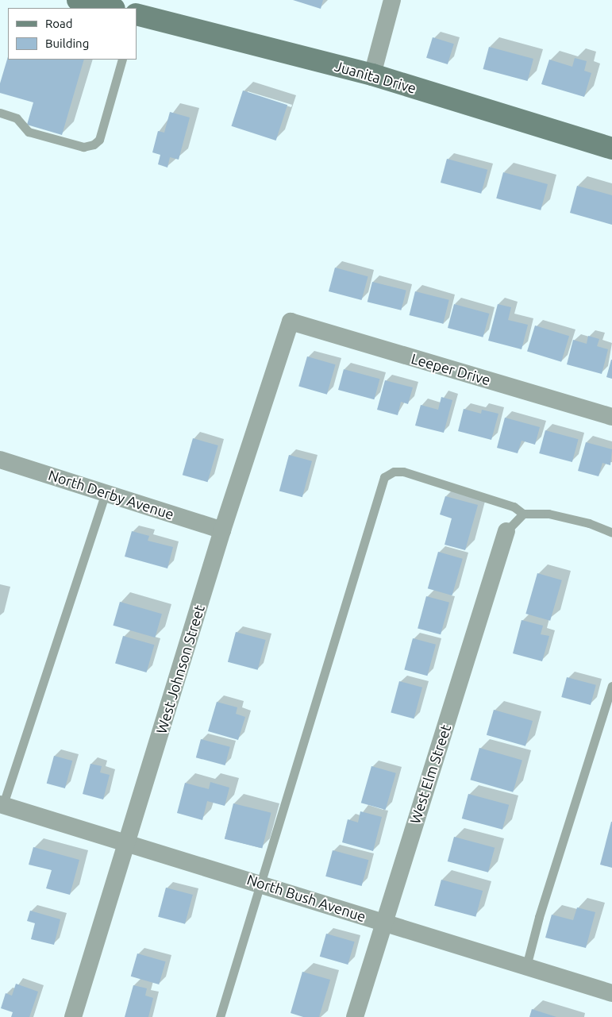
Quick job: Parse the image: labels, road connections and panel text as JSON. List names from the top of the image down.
{
  "streets": {
    "street": [
      "Juanita Drive",
      "Leeper Drive",
      "North Derby Avenue",
      "West Johnson Street",
      "West Elm Street",
      "North Bush Avenue"
    ]
  },
  "crossings": [
    ["Leeper Drive", "West Johnson Street"],
    ["North Derby Avenue", "West Johnson Street"],
    ["West Johnson Street", "North Bush Avenue"],
    ["West Elm Street", "North Bush Avenue"]
  ],
  "legend": ["Road", "Building"]
}
